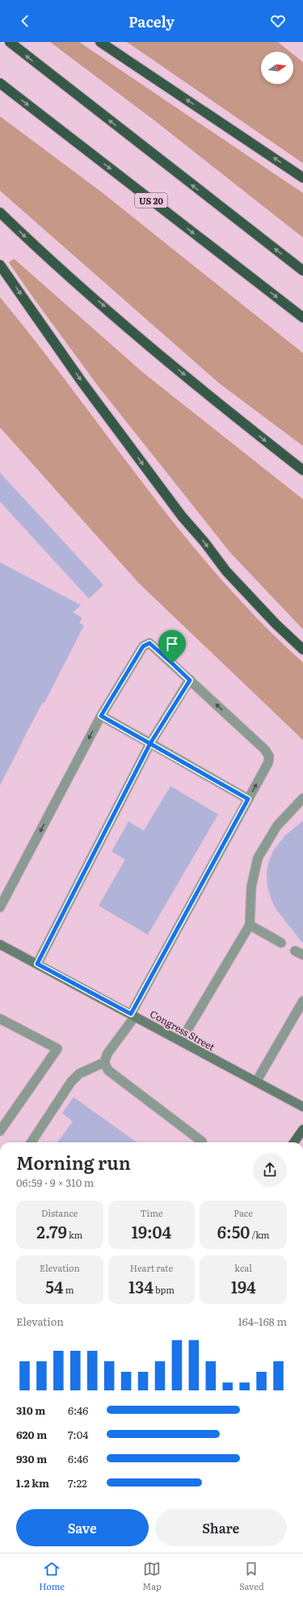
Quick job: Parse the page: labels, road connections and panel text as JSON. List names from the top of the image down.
{
  "streets": {
    "highway": ["US 20"],
    "main road": ["Congress Street"]
  },
  "north": "right",
  "page": {
    "header": "Pacely",
    "heading": ["Morning run", "06:59 · 9 × 310 m"],
    "stats": [
      ["Distance", "2.79 km"],
      ["Time", "19:04"],
      ["Pace", "6:50 /km"],
      ["Elevation", "54 m"],
      ["Heart rate", "134 bpm"],
      ["kcal", "194"]
    ],
    "chart": ["Elevation", "164–168 m"],
    "list": [
      {
        "name": "310 m",
        "note": "6:46"
      },
      {
        "name": "620 m",
        "note": "7:04"
      },
      {
        "name": "930 m",
        "note": "6:46"
      },
      {
        "name": "1.2 km",
        "note": "7:22"
      }
    ],
    "buttons": ["Save", "Share"],
    "tabs": ["Home", "Map", "Saved"]
  }
}
